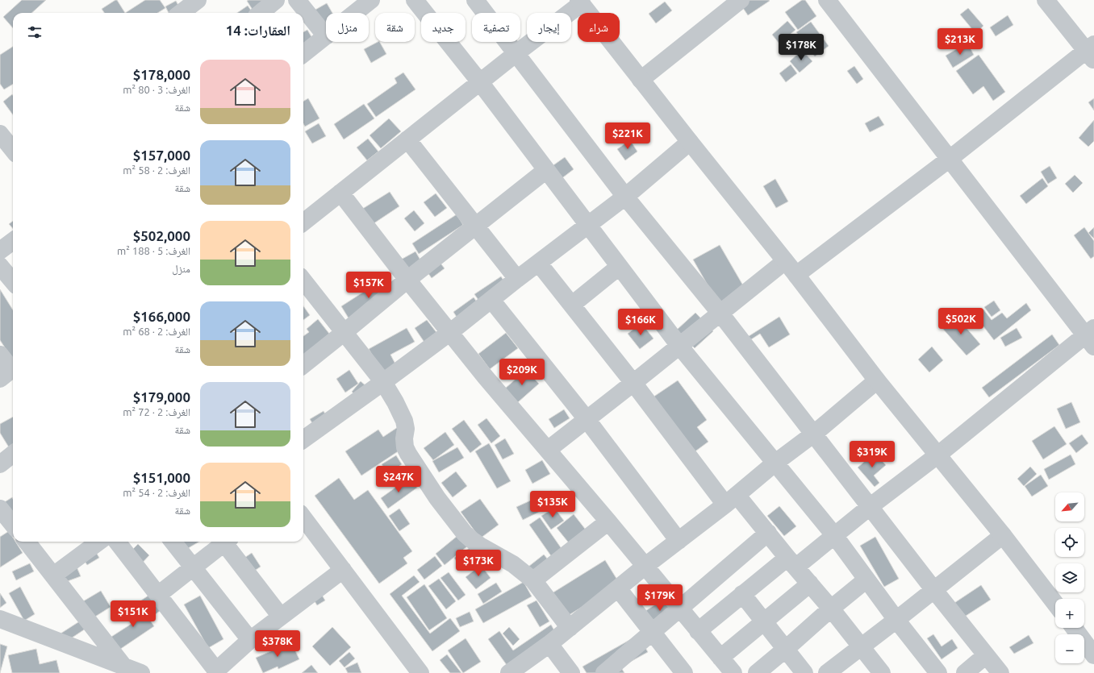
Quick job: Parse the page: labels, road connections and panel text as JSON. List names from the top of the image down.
{
  "north": "bottom left",
  "page": {
    "chip": [
      "شراء",
      "إيجار",
      "تصفية",
      "جديد",
      "شقة",
      "منزل"
    ],
    "heading": "العقارات: 14",
    "price": [
      "$213K",
      "$178K",
      "$221K",
      "$157K",
      "$502K",
      "$166K",
      "$209K",
      "$319K",
      "$247K",
      "$135K",
      "$173K",
      "$179K",
      "$151K",
      "$378K"
    ],
    "list": [
      {
        "name": "$178,000",
        "note": "الغرف: 3 · 80 m² · شقة"
      },
      {
        "name": "$157,000",
        "note": "الغرف: 2 · 58 m² · شقة"
      },
      {
        "name": "$502,000",
        "note": "الغرف: 5 · 188 m² · منزل"
      },
      {
        "name": "$166,000",
        "note": "الغرف: 2 · 68 m² · شقة"
      },
      {
        "name": "$179,000",
        "note": "الغرف: 2 · 72 m² · شقة"
      },
      {
        "name": "$151,000",
        "note": "الغرف: 2 · 54 m² · شقة"
      }
    ],
    "map_buttons": ["+", "−"]
  }
}
